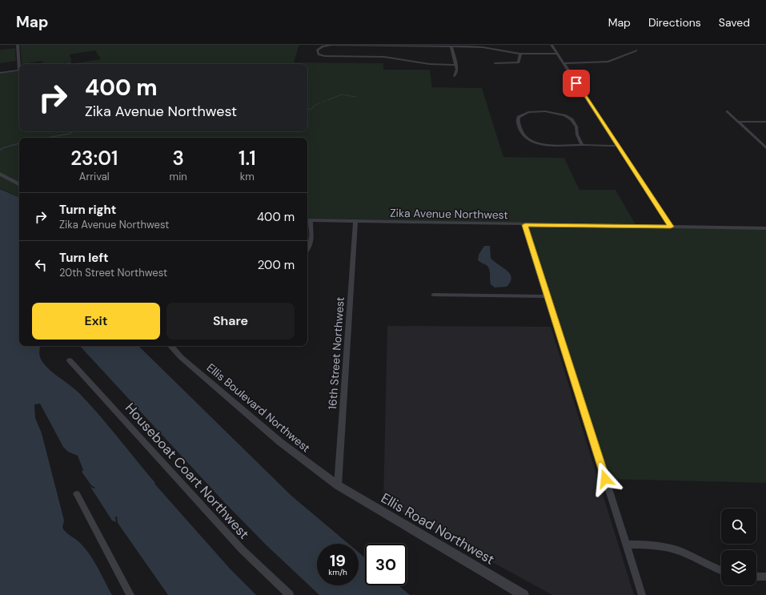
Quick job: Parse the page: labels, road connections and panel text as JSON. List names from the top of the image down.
{
  "streets": {
    "street": [
      "Zika Avenue Northwest",
      "16th Street Northwest",
      "Ellis Boulevard Northwest",
      "Houseboat Coart Northwest",
      "Ellis Road Northwest"
    ]
  },
  "crossings": [
    ["Zika Avenue Northwest", "16th Street Northwest"],
    ["16th Street Northwest", "Ellis Boulevard Northwest"],
    ["16th Street Northwest", "Ellis Road Northwest"],
    ["Ellis Boulevard Northwest", "Ellis Road Northwest"]
  ],
  "page": {
    "header": "Map",
    "nav": ["Map", "Directions", "Saved"],
    "turn": ["400 m", "Zika Avenue Northwest"],
    "eta": [
      "23:01",
      "Arrival",
      "3",
      "min",
      "1.1",
      "km"
    ],
    "list": [
      {
        "name": "Turn right",
        "note": "Zika Avenue Northwest",
        "value": "400 m"
      },
      {
        "name": "Turn left",
        "note": "20th Street Northwest",
        "value": "200 m"
      }
    ],
    "buttons": ["Exit", "Share"],
    "speed": "19 km/h",
    "limit": "30"
  }
}
